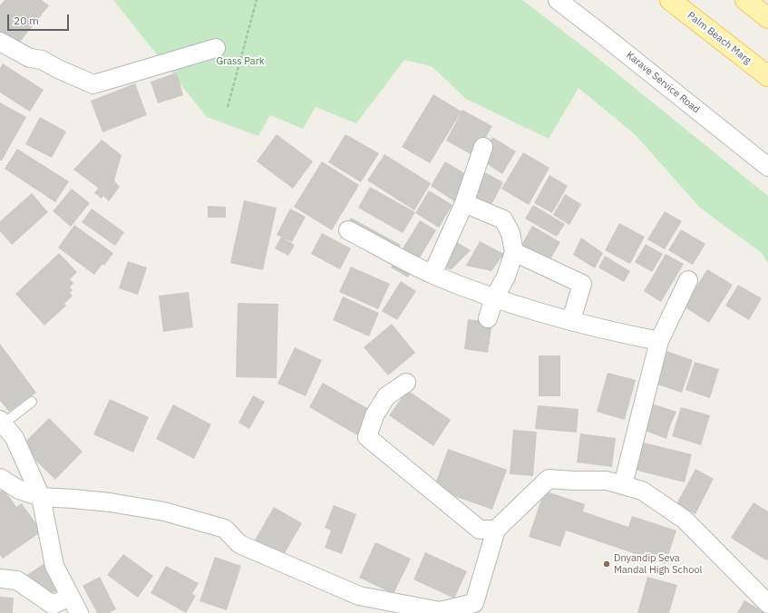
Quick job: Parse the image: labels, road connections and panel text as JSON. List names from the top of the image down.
{
  "streets": {
    "main road": ["Palm Beach Marg"],
    "street": ["Karave Service Road"]
  },
  "parks": ["Grass Park"],
  "places": ["Dnyandip Seva Mandal High School"],
  "scale_bar": "20 m"
}
